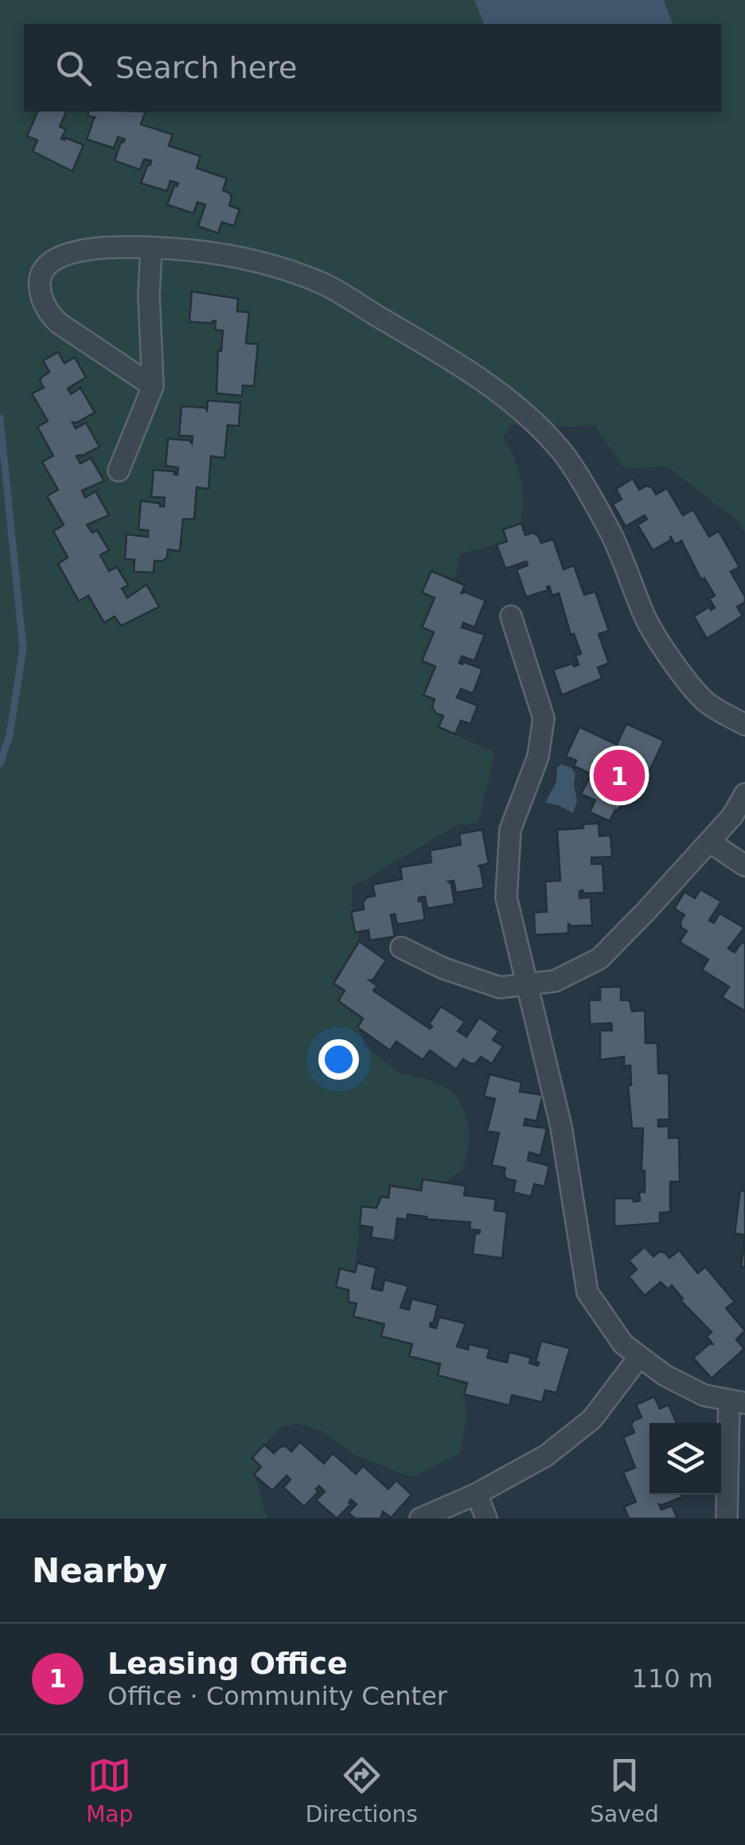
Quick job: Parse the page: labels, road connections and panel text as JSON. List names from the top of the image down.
{
  "page": {
    "search": "Search here",
    "pins": "1",
    "heading": "Nearby",
    "list": [
      {
        "mark": "1",
        "name": "Leasing Office",
        "note": "Office · Community Center",
        "value": "110 m"
      }
    ],
    "nav": ["Map", "Directions", "Saved"]
  }
}
